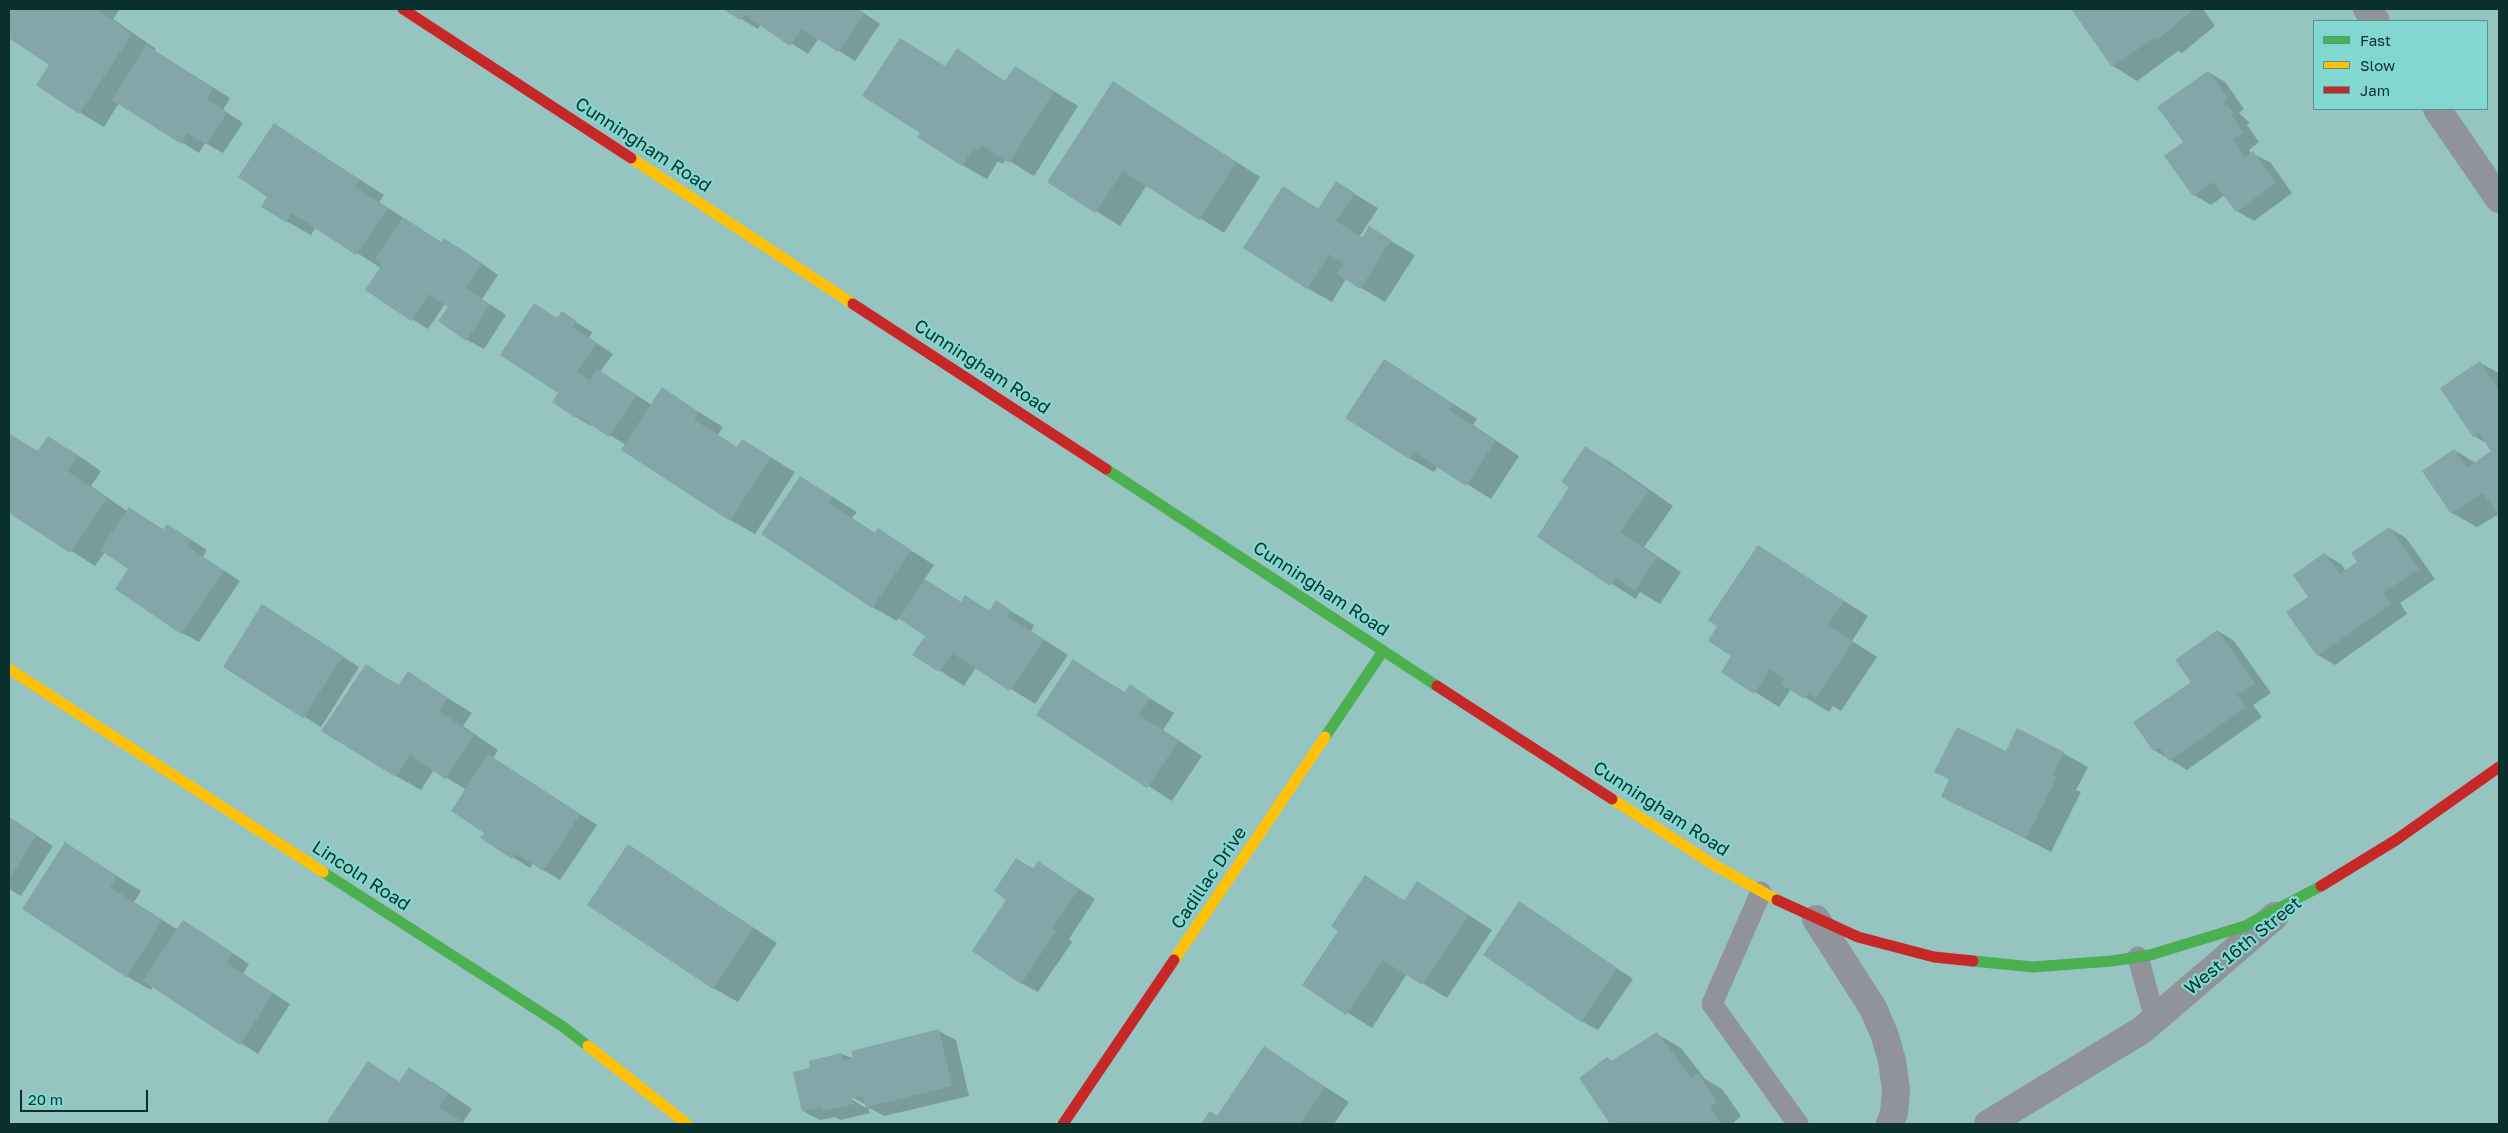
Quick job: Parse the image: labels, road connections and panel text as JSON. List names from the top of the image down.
{
  "streets": {
    "street": [
      "Cunningham Road",
      "Lincoln Road",
      "Cadillac Drive",
      "West 16th Street"
    ]
  },
  "crossings": [
    ["Cunningham Road", "Cadillac Drive"],
    ["Cunningham Road", "West 16th Street"]
  ],
  "legend": ["Fast", "Slow", "Jam"],
  "scale_bar": "20 m"
}
